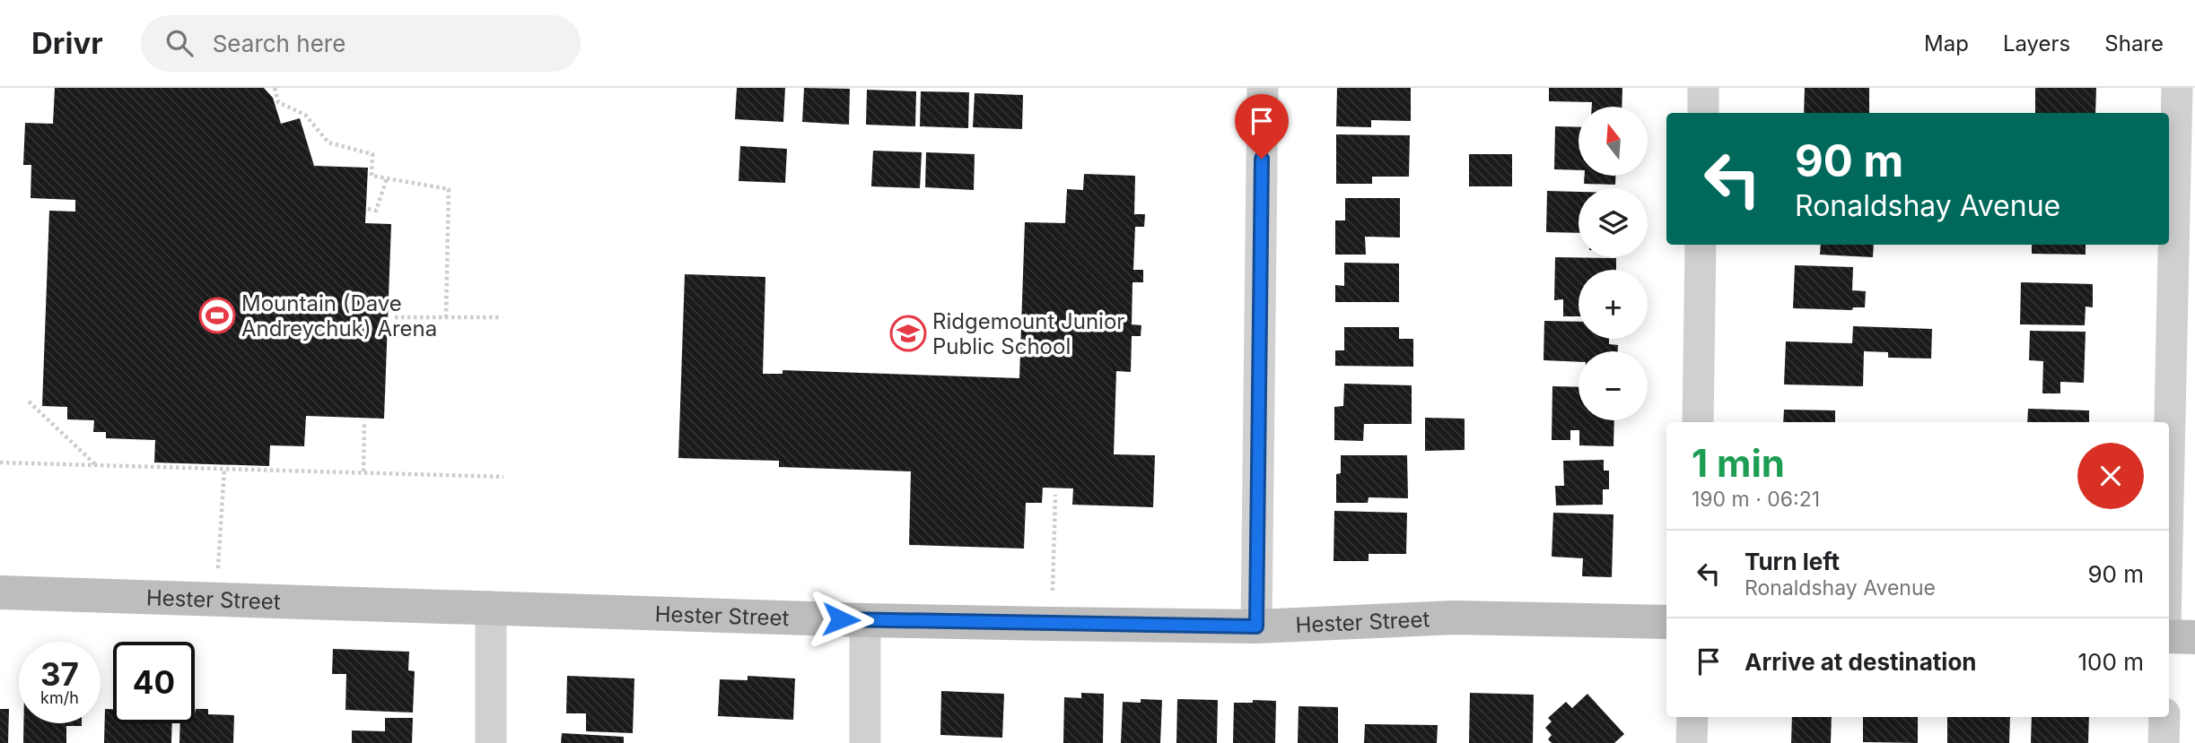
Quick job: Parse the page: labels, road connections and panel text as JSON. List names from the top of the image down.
{
  "streets": {
    "street": ["Hester Street"]
  },
  "places": {
    "sports": ["Mountain (Dave Andreychuk) Arena"],
    "school or university": ["Ridgemount Junior Public School"]
  },
  "north": "top",
  "page": {
    "header": "Drivr",
    "search": "Search here",
    "nav": ["Map", "Layers", "Share"],
    "map_buttons": ["+", "−"],
    "turn": ["90 m", "Ronaldshay Avenue"],
    "heading": ["1 min", "190 m · 06:21"],
    "list": [
      {
        "name": "Turn left",
        "note": "Ronaldshay Avenue",
        "value": "90 m"
      },
      {
        "name": "Arrive at destination",
        "value": "100 m"
      }
    ],
    "speed": "37 km/h",
    "limit": "40"
  }
}
